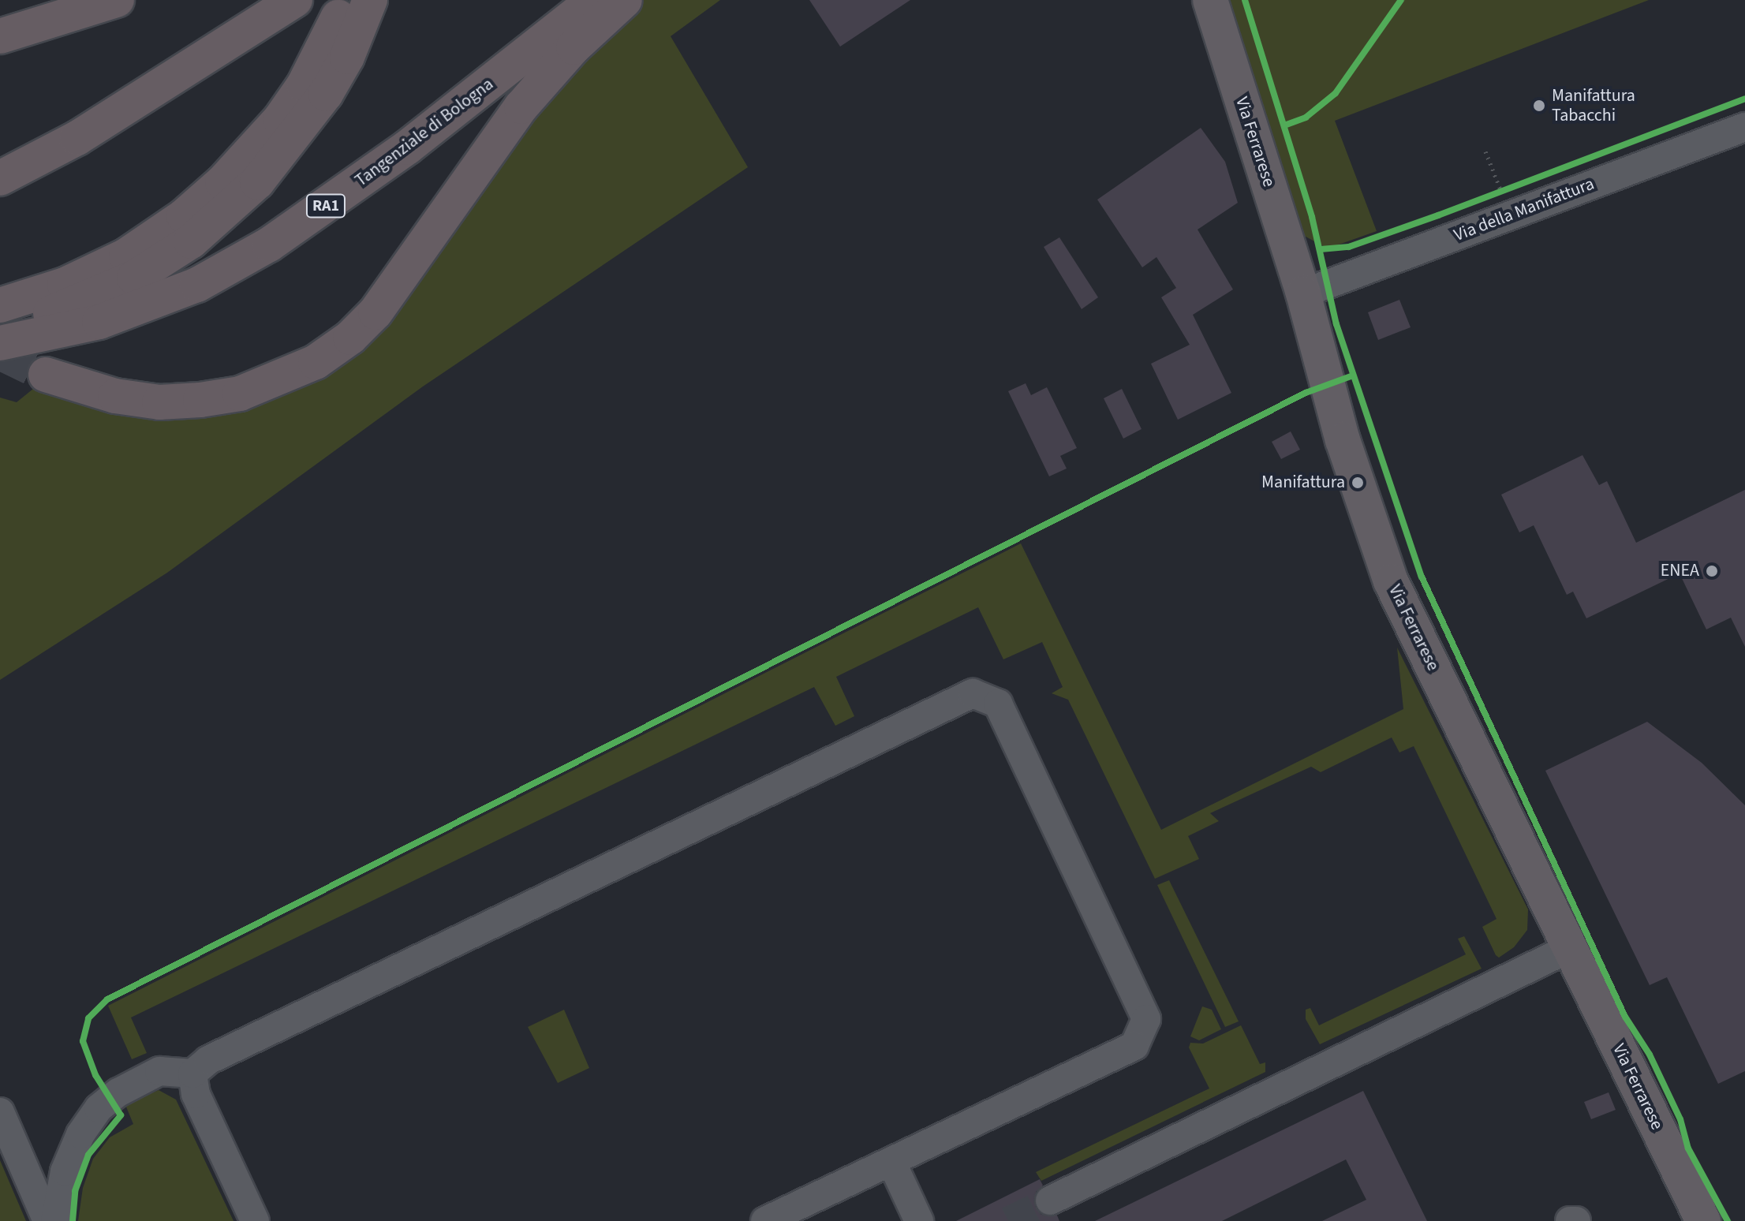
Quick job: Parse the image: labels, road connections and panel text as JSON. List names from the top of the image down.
{
  "streets": {
    "highway": ["Tangenziale di Bologna", "RA1"],
    "main road": ["Via Ferrarese"],
    "street": ["Via della Manifattura"]
  },
  "crossings": [
    ["Via Ferrarese", "Via della Manifattura"]
  ],
  "places": ["Manifattura Tabacchi", "Manifattura", "ENEA"]
}
